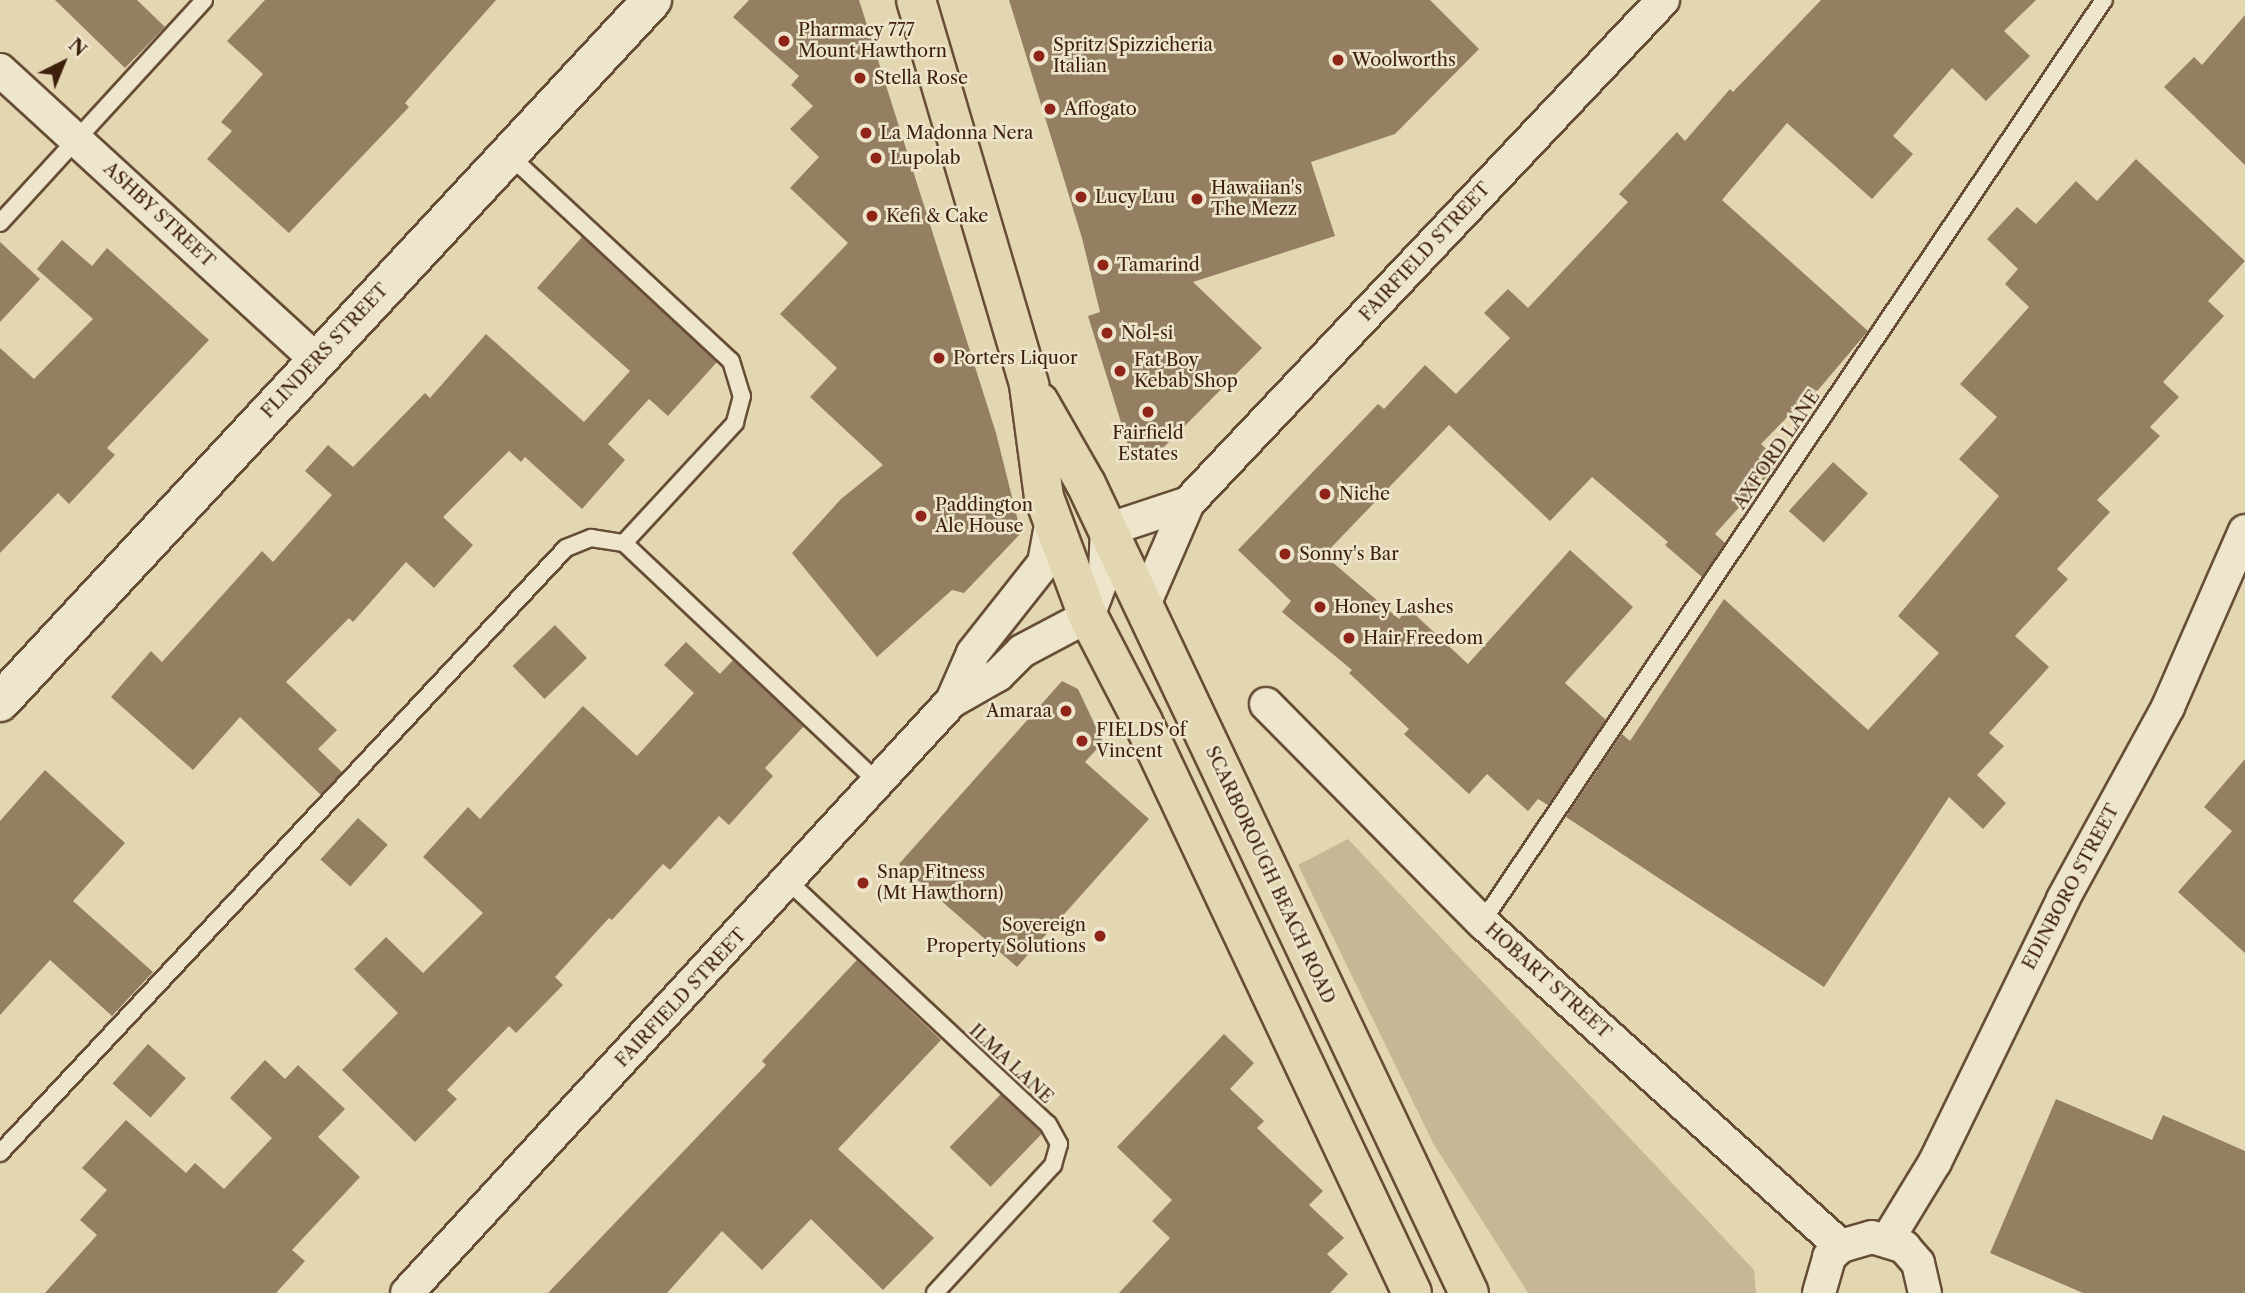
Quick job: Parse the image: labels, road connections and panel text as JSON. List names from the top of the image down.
{
  "streets": {
    "main road": ["SCARBOROUGH BEACH ROAD"],
    "street": [
      "ASHBY STREET",
      "FAIRFIELD STREET",
      "FLINDERS STREET",
      "EDINBORO STREET",
      "HOBART STREET"
    ],
    "lane": ["AXFORD LANE", "ILMA LANE"]
  },
  "crossings": [
    ["ASHBY STREET", "FLINDERS STREET"],
    ["FAIRFIELD STREET", "SCARBOROUGH BEACH ROAD"],
    ["FAIRFIELD STREET", "ILMA LANE"],
    ["AXFORD LANE", "HOBART STREET"]
  ],
  "places": [
    "Pharmacy 777 Mount Hawthorn",
    "Spritz Spizzicheria Italian",
    "Woolworths",
    "Stella Rose",
    "Affogato",
    "La Madonna Nera",
    "Lupolab",
    "Lucy Luu",
    "Hawaiian's The Mezz",
    "Kefi & Cake",
    "Tamarind",
    "Nol-si",
    "Porters Liquor",
    "Fat Boy Kebab Shop",
    "Fairfield Estates",
    "Niche",
    "Paddington Ale House",
    "Sonny's Bar",
    "Honey Lashes",
    "Hair Freedom",
    "Amaraa",
    "FIELDS of Vincent",
    "Snap Fitness (Mt Hawthorn)",
    "Sovereign Property Solutions"
  ],
  "north": "top right"
}
